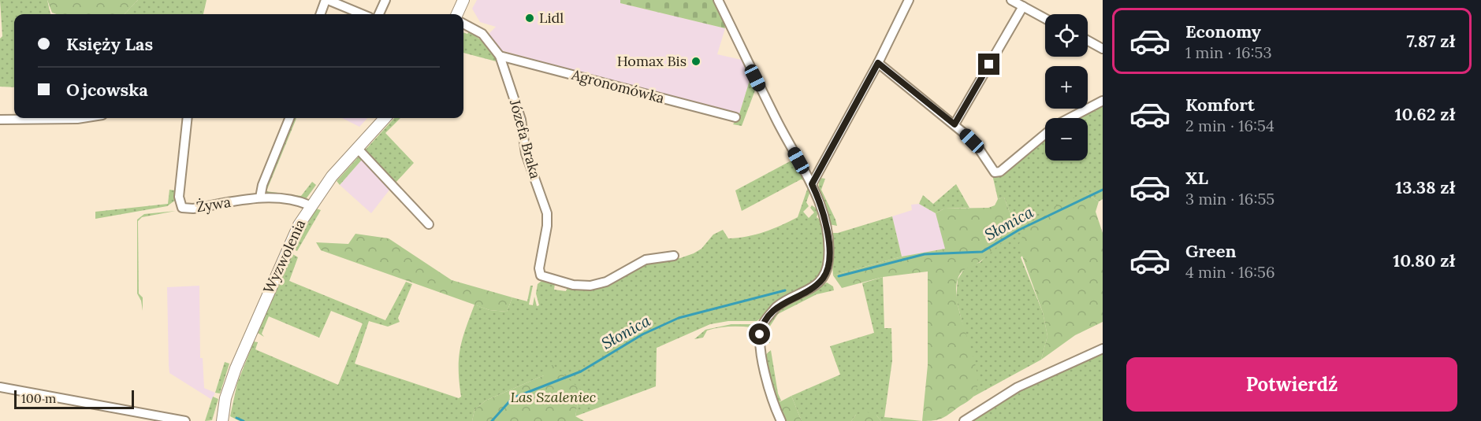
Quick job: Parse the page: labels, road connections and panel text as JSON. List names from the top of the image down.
{
  "streets": {
    "street": [
      "Agronomówka",
      "Józefa Braka",
      "Żywa",
      "Wyzwolenia"
    ]
  },
  "crossings": [
    ["Agronomówka", "Józefa Braka"],
    ["Żywa", "Wyzwolenia"]
  ],
  "water": ["Słonica"],
  "parks": ["Las Szaleniec"],
  "places": ["Lidl", "Homax Bis"],
  "scale_bar": "100 m",
  "page": {
    "list": [
      {
        "name": "Economy",
        "note": "1 min · 16:53",
        "value": "7.87 zł"
      },
      {
        "name": "Komfort",
        "note": "2 min · 16:54",
        "value": "10.62 zł"
      },
      {
        "name": "XL",
        "note": "3 min · 16:55",
        "value": "13.38 zł"
      },
      {
        "name": "Green",
        "note": "4 min · 16:56",
        "value": "10.80 zł"
      }
    ],
    "map_buttons": ["+", "−"],
    "banner": ["Księży Las", "Ojcowska"],
    "buttons": "Potwierdź",
    "scale": "100 m"
  }
}
